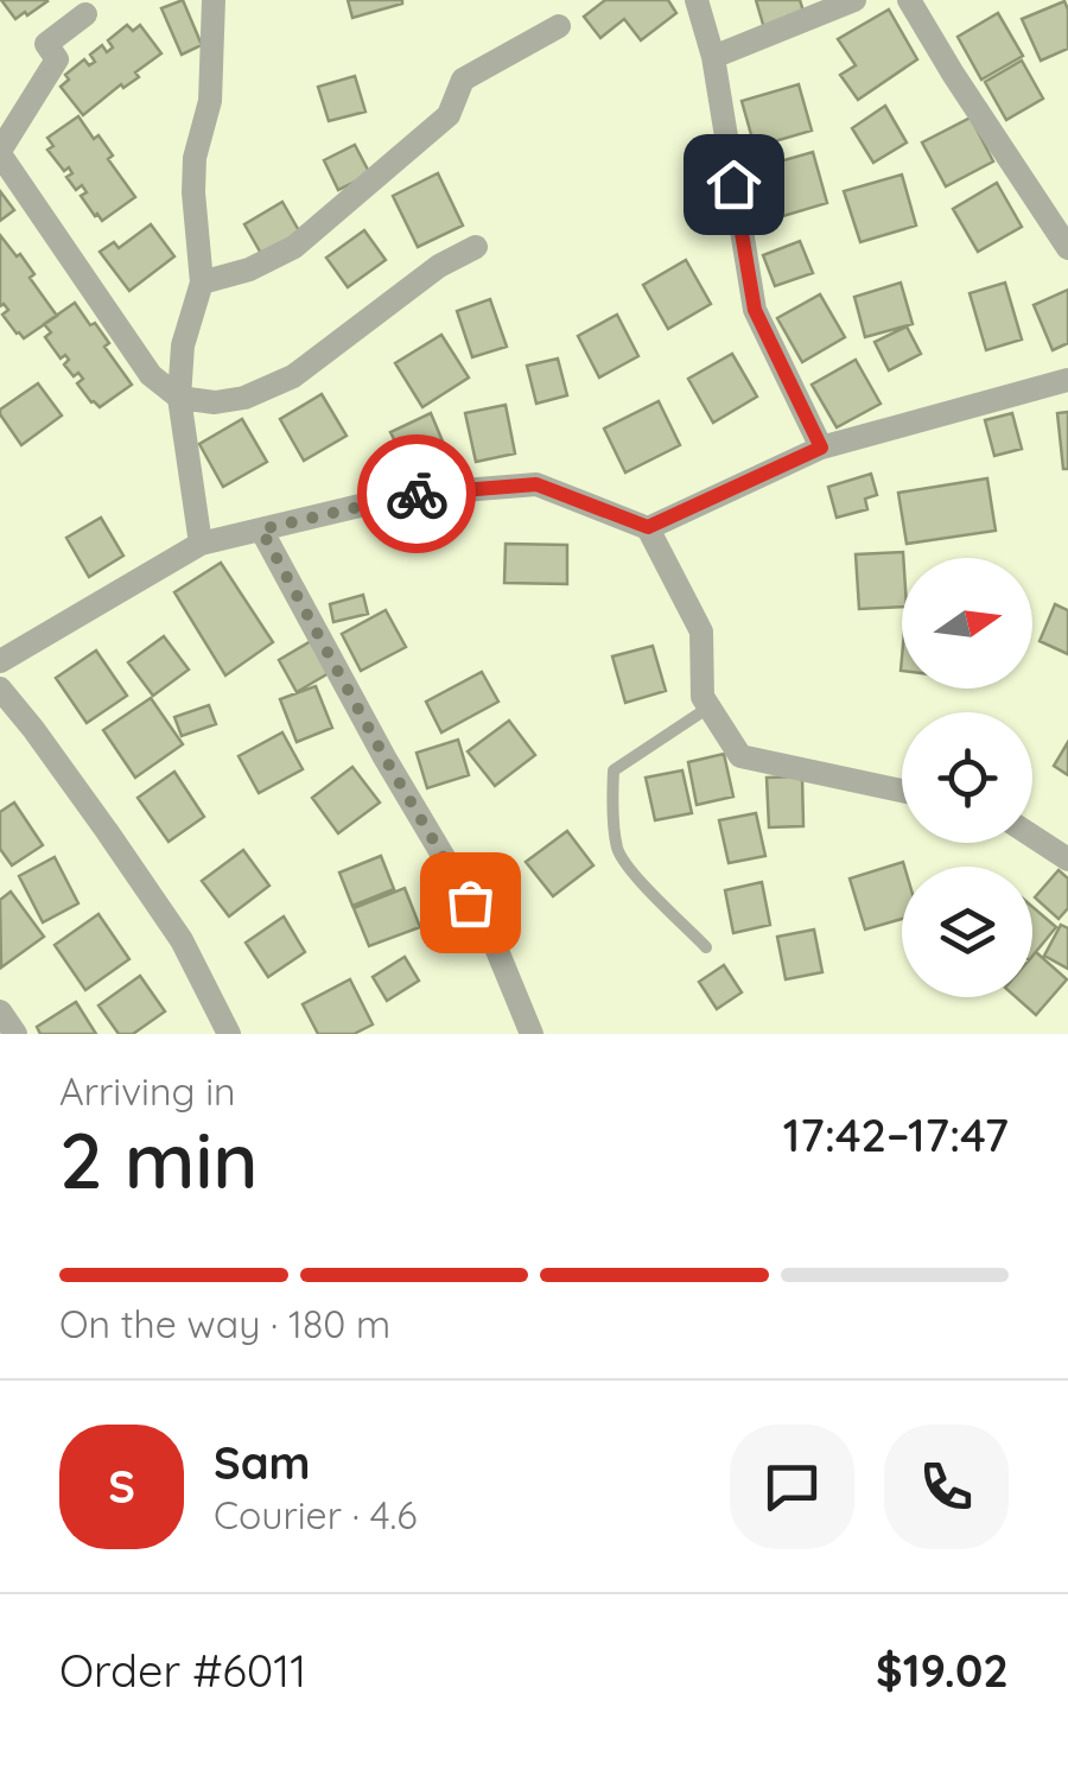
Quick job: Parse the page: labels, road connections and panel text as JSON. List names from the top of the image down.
{
  "north": "right",
  "page": {
    "heading": ["2 min", "Arriving in", "17:42–17:47"],
    "panel": [
      "Sam",
      "Courier · 4.6",
      "Order #6011",
      "$19.02"
    ],
    "bar": "On the way · 180 m",
    "round": "S"
  }
}
